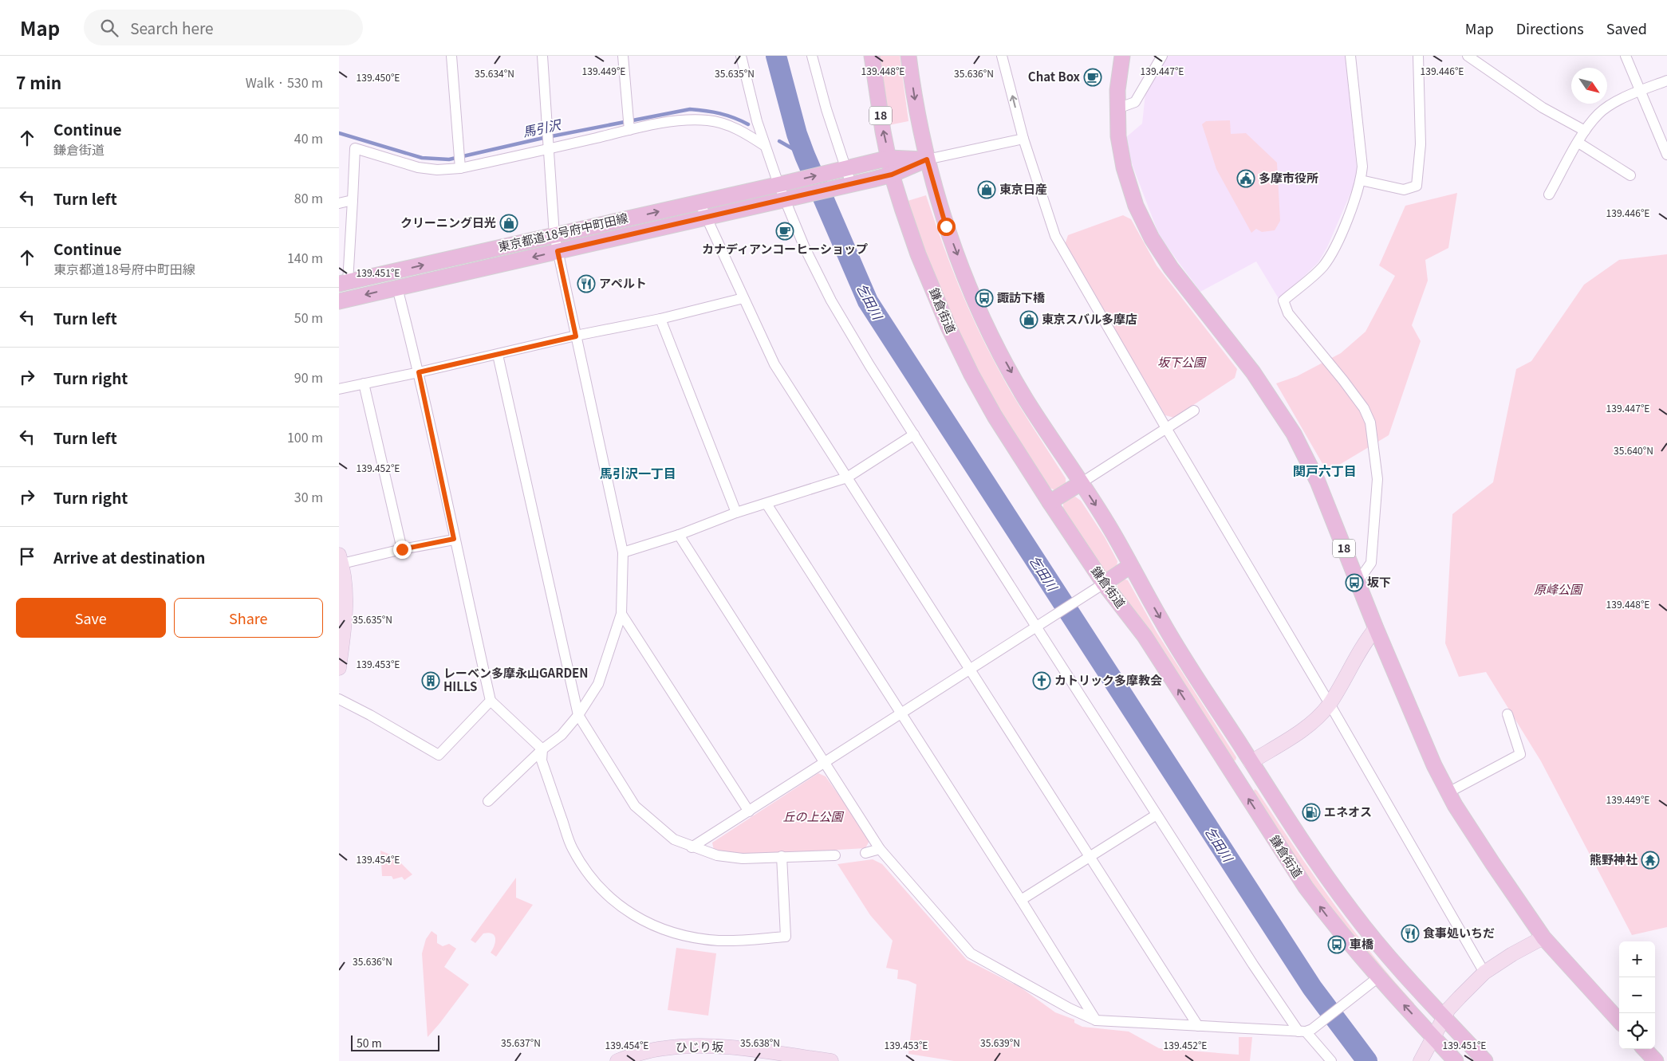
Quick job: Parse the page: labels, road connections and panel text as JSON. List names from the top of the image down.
{
  "streets": {
    "main road": ["18", "東京都道18号府中町田線", "鎌倉街道"],
    "street": ["ひじり坂"]
  },
  "crossings": [
    ["東京都道18号府中町田線", "鎌倉街道"]
  ],
  "districts": ["関戸六丁目", "馬引沢一丁目"],
  "water": ["馬引沢", "乞田川"],
  "parks": ["坂下公園", "原峰公園", "丘の上公園"],
  "places": {
    "cafe": ["Chat Box", "カナディアンコーヒーショップ"],
    "public building": ["多摩市役所"],
    "shop": ["東京日産", "クリーニング日光", "東京スバル多摩店"],
    "restaurant": ["アペルト", "食事処いちだ"],
    "bus stop": ["諏訪下橋", "坂下", "車橋"],
    "building": ["レーベン多摩永山GARDEN HILLS"],
    "church": ["カトリック多摩教会"],
    "fuel station": ["エネオス"],
    "temple": ["熊野神社"]
  },
  "scale_bar": "50 m",
  "north": "bottom right",
  "page": {
    "header": "Map",
    "search": "Search here",
    "nav": ["Map", "Directions", "Saved"],
    "heading": ["7 min", "Walk · 530 m"],
    "list": [
      ["Continue", "鎌倉街道", "40 m"],
      ["Turn left", "80 m"],
      ["Continue", "東京都道18号府中町田線", "140 m"],
      ["Turn left", "50 m"],
      ["Turn right", "90 m"],
      ["Turn left", "100 m"],
      ["Turn right", "30 m"],
      "Arrive at destination"
    ],
    "buttons": ["Save", "Share"],
    "map_buttons": ["+", "−"],
    "scale": "50 m"
  },
  "coordinates": [
    "139.449°E",
    "139.448°E",
    "139.447°E",
    "139.446°E",
    "35.634°N",
    "35.635°N",
    "35.636°N",
    "139.450°E",
    "139.451°E",
    "35.640°N",
    "139.452°E",
    "139.453°E",
    "139.454°E",
    "35.637°N",
    "35.638°N",
    "35.639°N"
  ]
}
